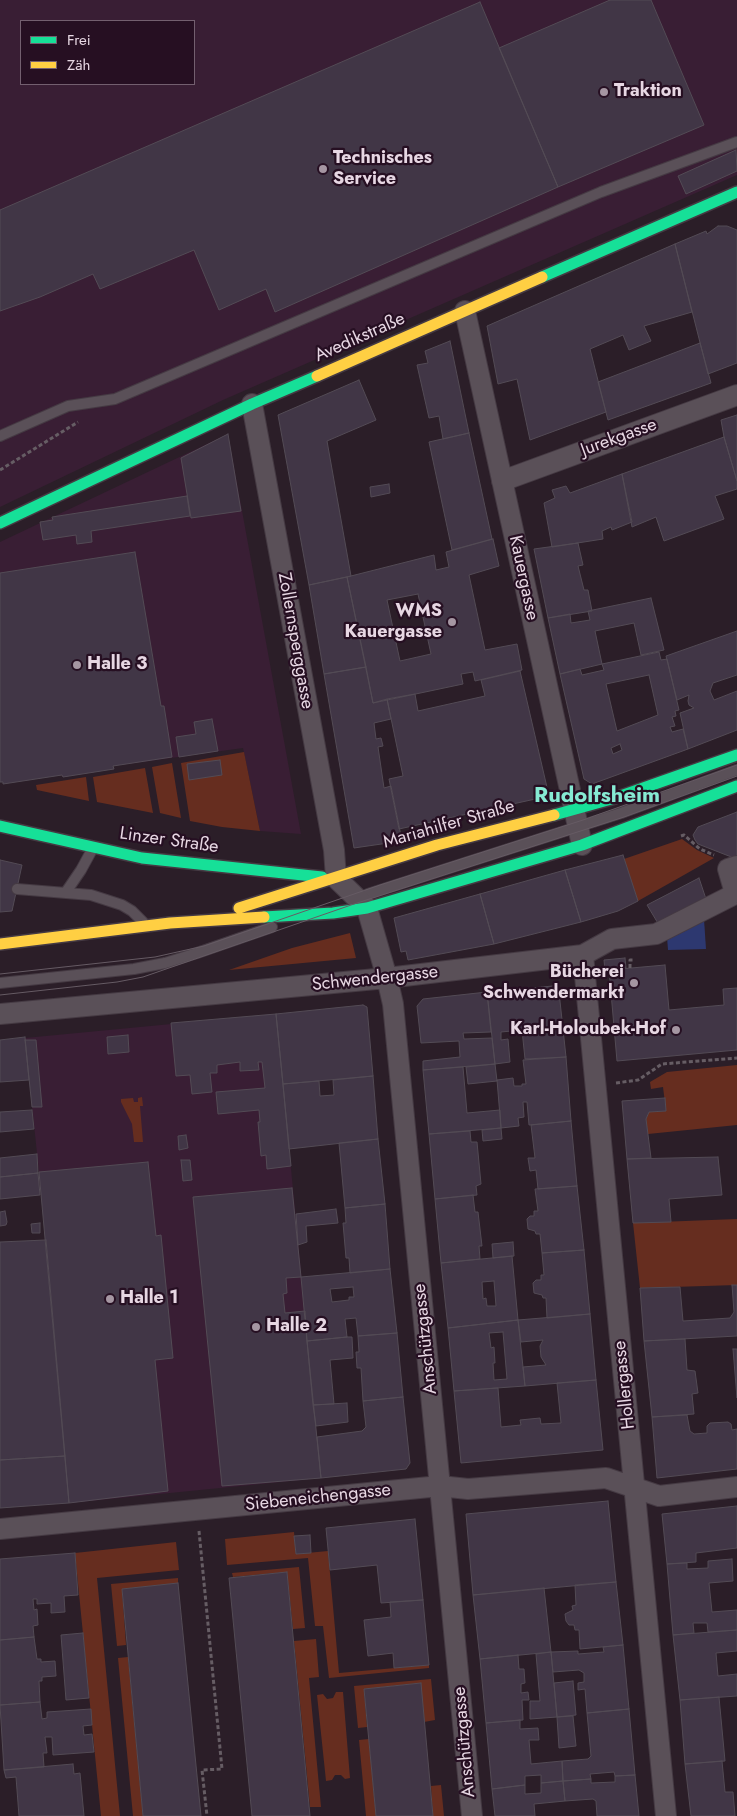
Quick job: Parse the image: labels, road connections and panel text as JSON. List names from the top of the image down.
{
  "streets": {
    "street": [
      "Avedikstraße",
      "Jurekgasse",
      "Kauergasse",
      "Zollernsperggasse",
      "Mariahilfer Straße",
      "Linzer Straße",
      "Schwendergasse",
      "Anschützgasse",
      "Hollergasse",
      "Siebeneichengasse"
    ]
  },
  "crossings": [
    ["Avedikstraße", "Kauergasse"],
    ["Avedikstraße", "Zollernsperggasse"],
    ["Jurekgasse", "Kauergasse"],
    ["Kauergasse", "Mariahilfer Straße"],
    ["Zollernsperggasse", "Mariahilfer Straße"],
    ["Zollernsperggasse", "Linzer Straße"],
    ["Zollernsperggasse", "Anschützgasse"],
    ["Mariahilfer Straße", "Linzer Straße"],
    ["Mariahilfer Straße", "Anschützgasse"],
    ["Linzer Straße", "Anschützgasse"],
    ["Schwendergasse", "Anschützgasse"],
    ["Schwendergasse", "Hollergasse"],
    ["Anschützgasse", "Siebeneichengasse"],
    ["Hollergasse", "Siebeneichengasse"]
  ],
  "districts": ["Rudolfsheim"],
  "places": [
    "Traktion",
    "Technisches Service",
    "WMS Kauergasse",
    "Halle 3",
    "Bücherei Schwendermarkt",
    "Karl-Holoubek-Hof",
    "Halle 1",
    "Halle 2"
  ],
  "legend": ["Frei", "Zäh"]
}
